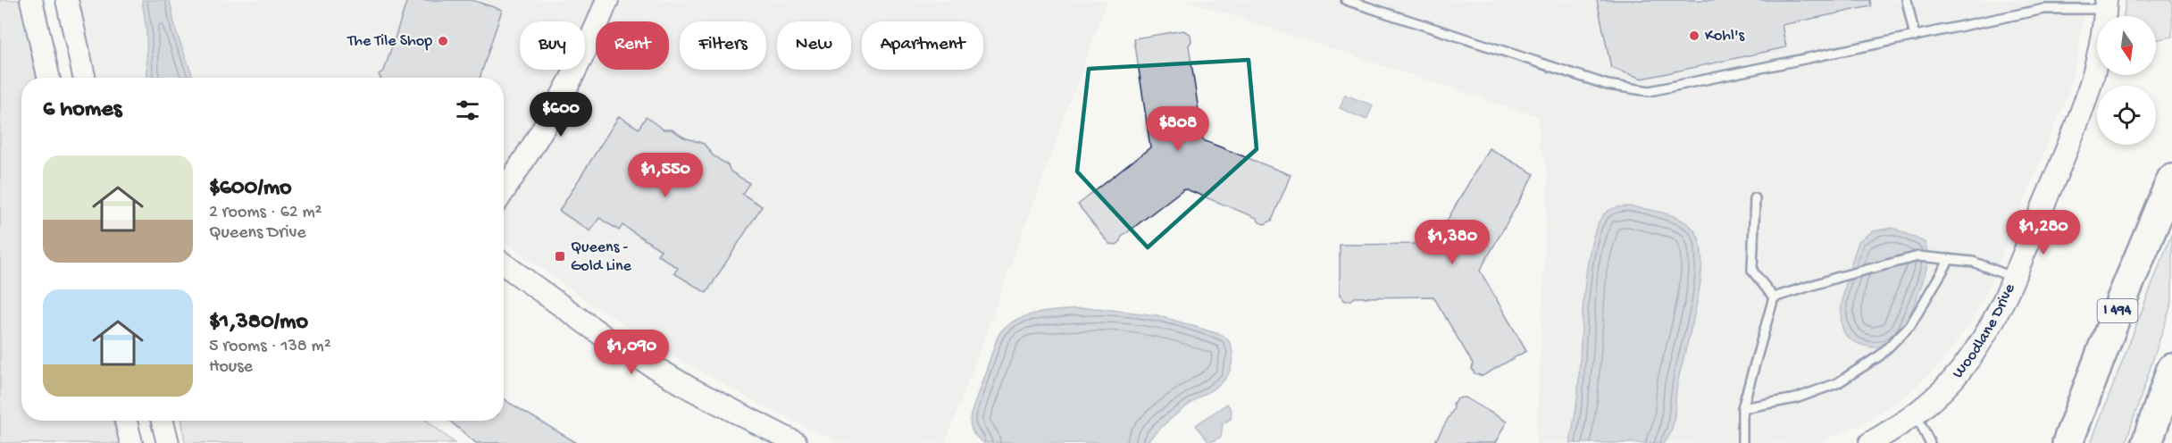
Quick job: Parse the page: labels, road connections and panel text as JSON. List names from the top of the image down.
{
  "streets": {
    "highway": ["I 494"],
    "street": ["Woodlane Drive"]
  },
  "places": {
    "other": ["Kohl's", "The Tile Shop"],
    "transit": ["Queens - Gold Line"]
  },
  "north": "bottom",
  "page": {
    "chip": [
      "Buy",
      "Rent",
      "Filters",
      "New",
      "Apartment"
    ],
    "heading": "6 homes",
    "price": [
      "$600",
      "$808",
      "$1,550",
      "$1,280",
      "$1,380",
      "$1,090"
    ],
    "list": [
      {
        "name": "$600/mo",
        "note": "2 rooms · 62 m² · Queens Drive"
      },
      {
        "name": "$1,380/mo",
        "note": "5 rooms · 138 m² · House"
      }
    ]
  }
}
